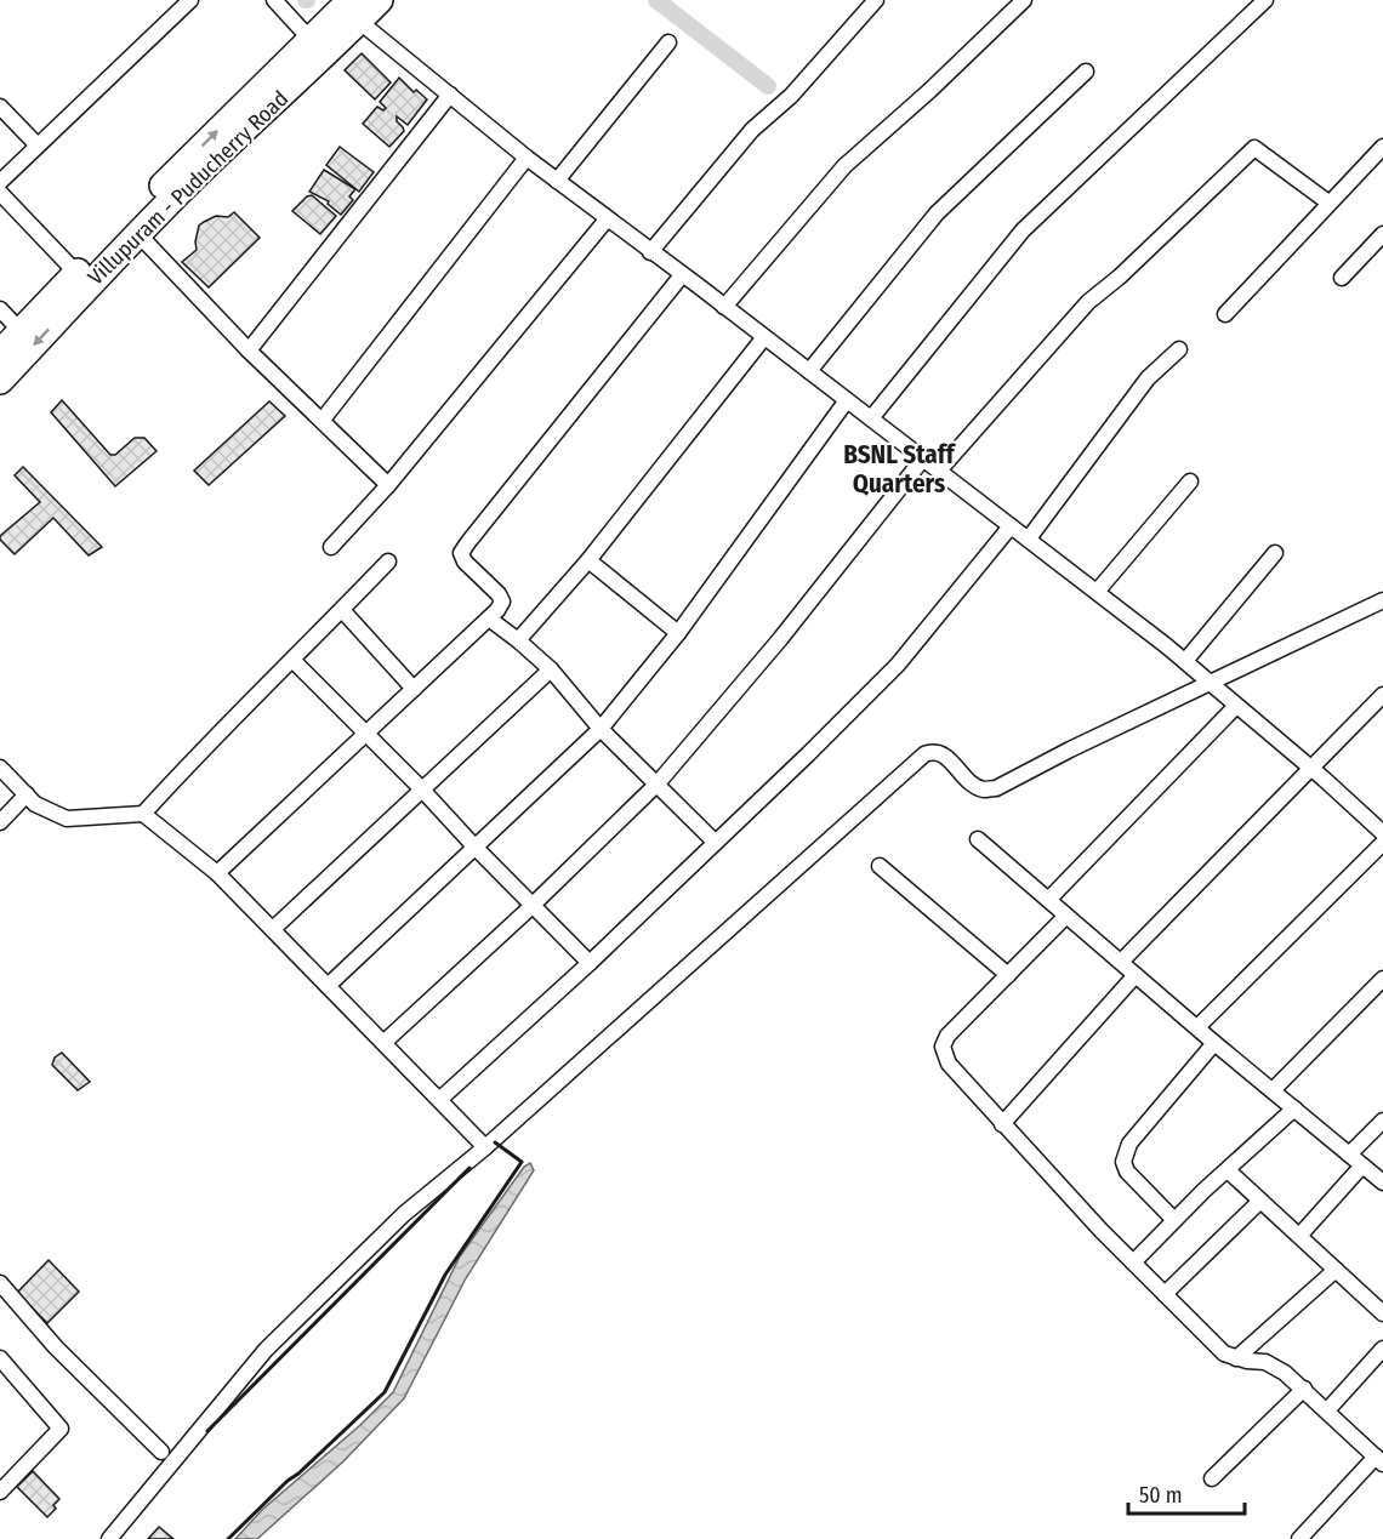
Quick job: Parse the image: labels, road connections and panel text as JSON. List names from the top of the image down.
{
  "streets": {
    "highway": ["Villupuram - Puducherry Road"]
  },
  "districts": ["BSNL Staff Quarters"],
  "scale_bar": "50 m"
}
